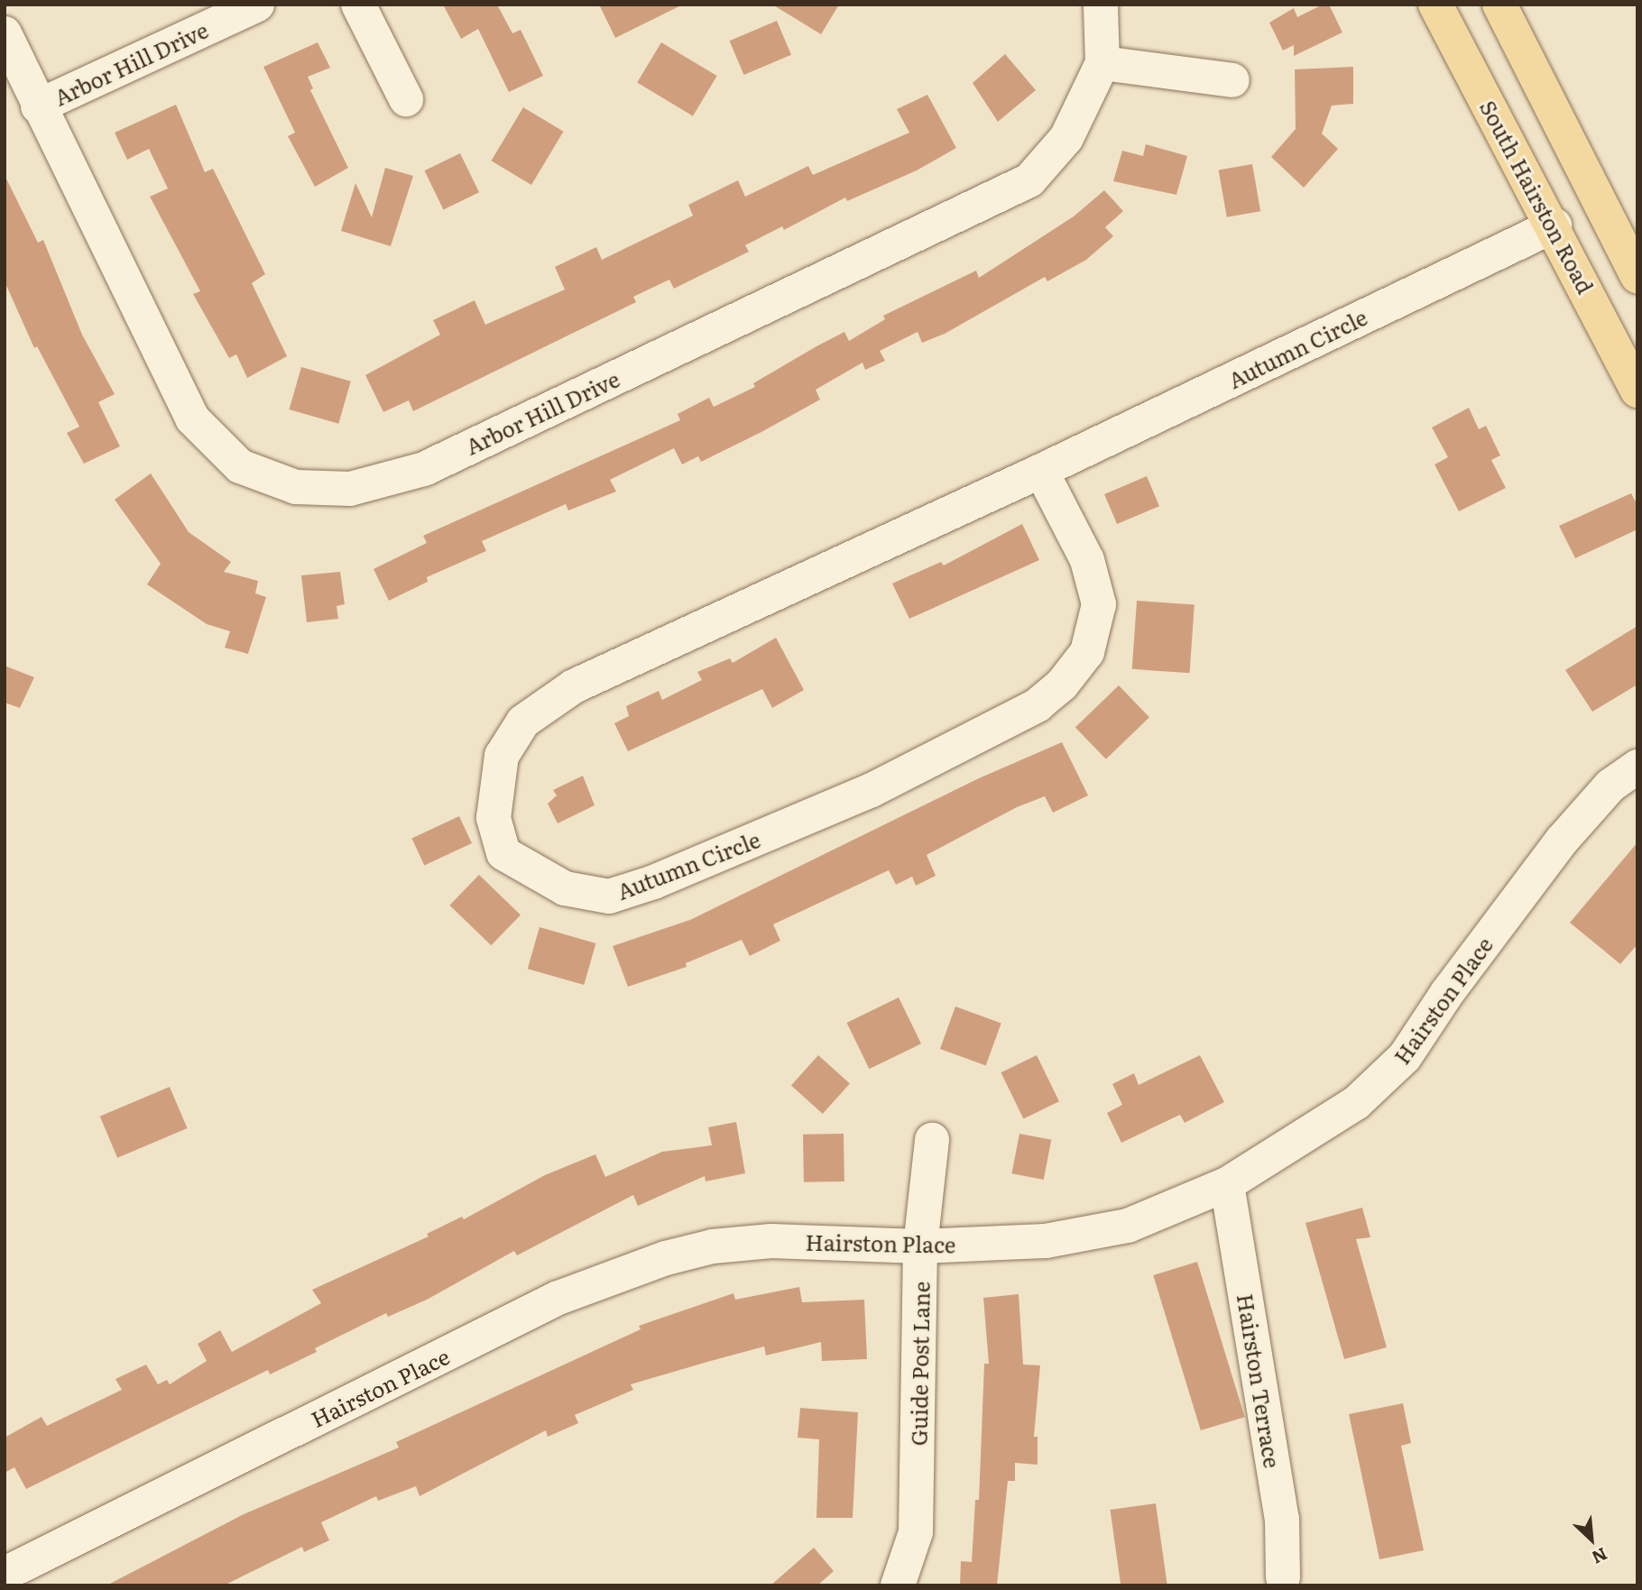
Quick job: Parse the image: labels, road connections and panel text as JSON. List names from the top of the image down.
{
  "streets": {
    "main road": ["South Hairston Road"],
    "street": [
      "Arbor Hill Drive",
      "Autumn Circle",
      "Hairston Place",
      "Guide Post Lane",
      "Hairston Terrace"
    ]
  },
  "crossings": [
    ["South Hairston Road", "Autumn Circle"],
    ["Hairston Place", "Guide Post Lane"],
    ["Hairston Place", "Hairston Terrace"]
  ],
  "north": "bottom right"
}
